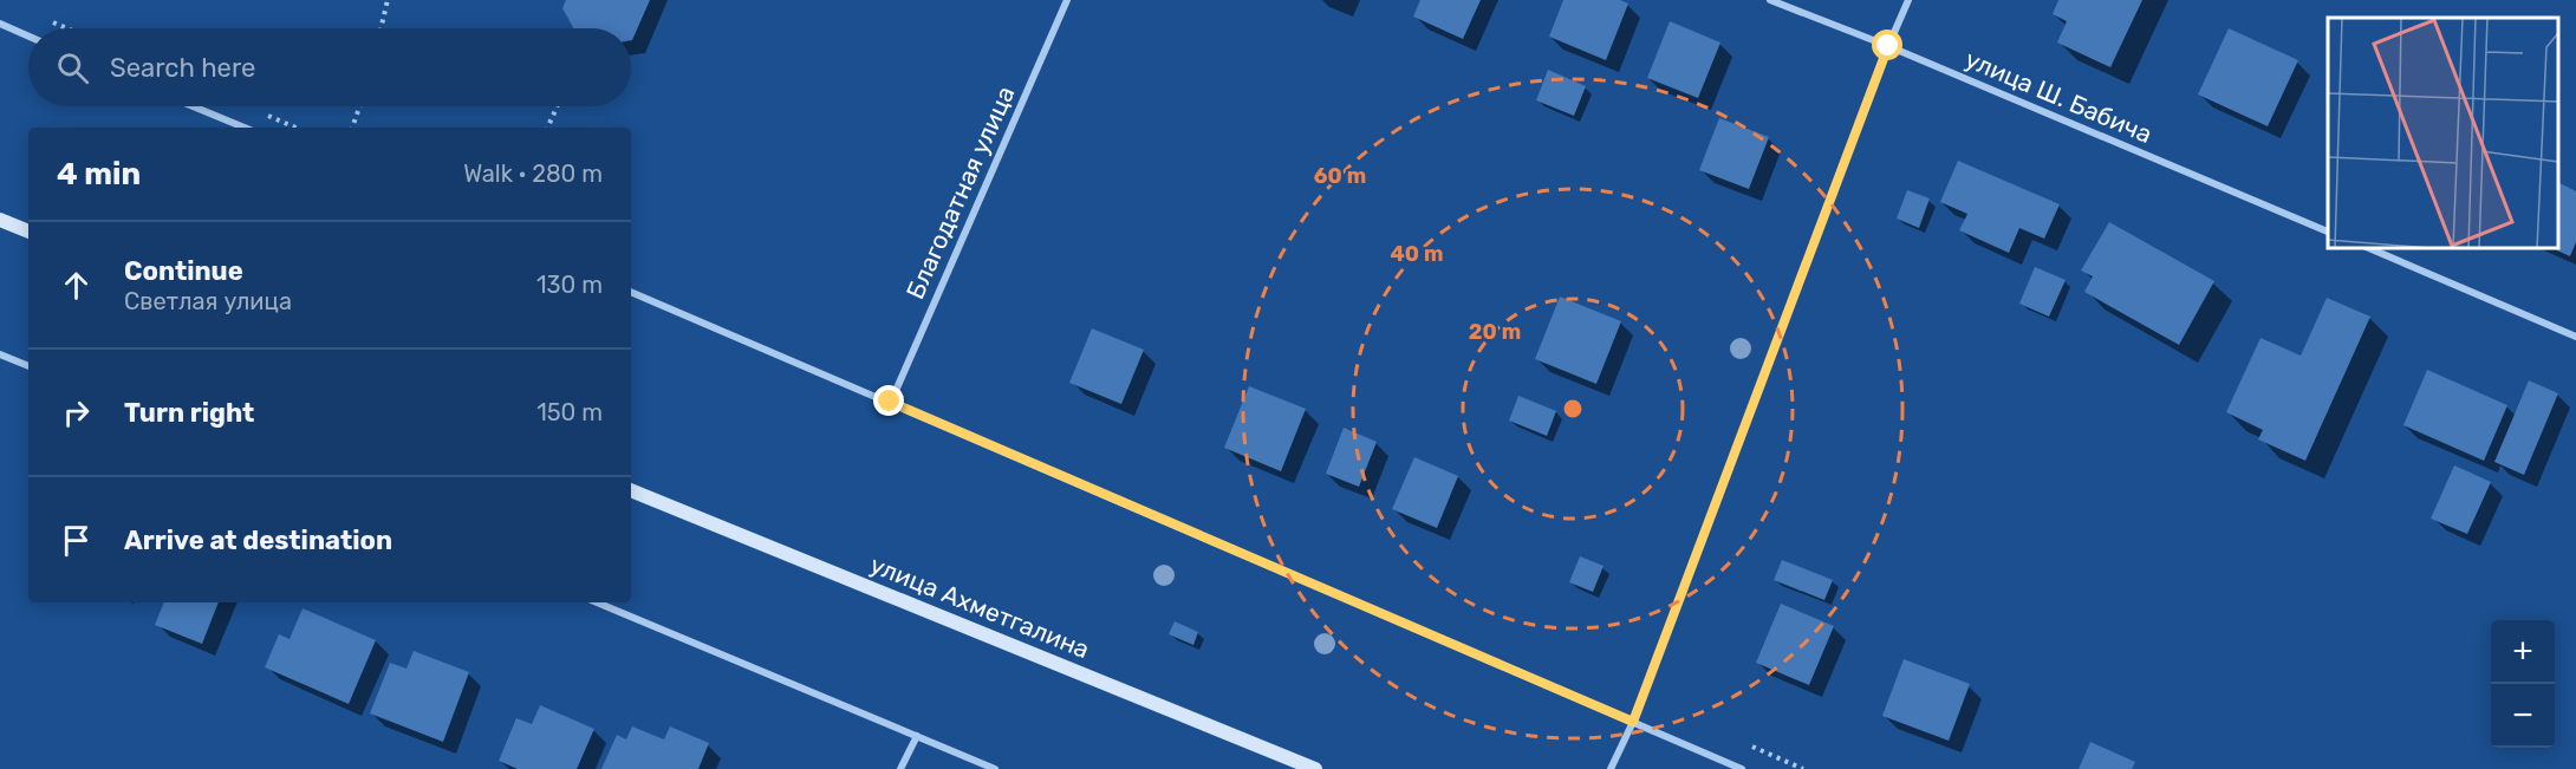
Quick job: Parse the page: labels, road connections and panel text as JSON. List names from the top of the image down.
{
  "streets": {
    "main road": ["улица Ахметгалина"],
    "street": ["улица Ш. Бабича", "Благодатная улица"]
  },
  "page": {
    "search": "Search here",
    "heading": ["4 min", "Walk · 280 m"],
    "list": [
      ["Continue", "Светлая улица", "130 m"],
      ["Turn right", "150 m"],
      "Arrive at destination"
    ],
    "map_buttons": ["+", "−"]
  },
  "rings": ["60 m", "40 m", "20 m"]
}
